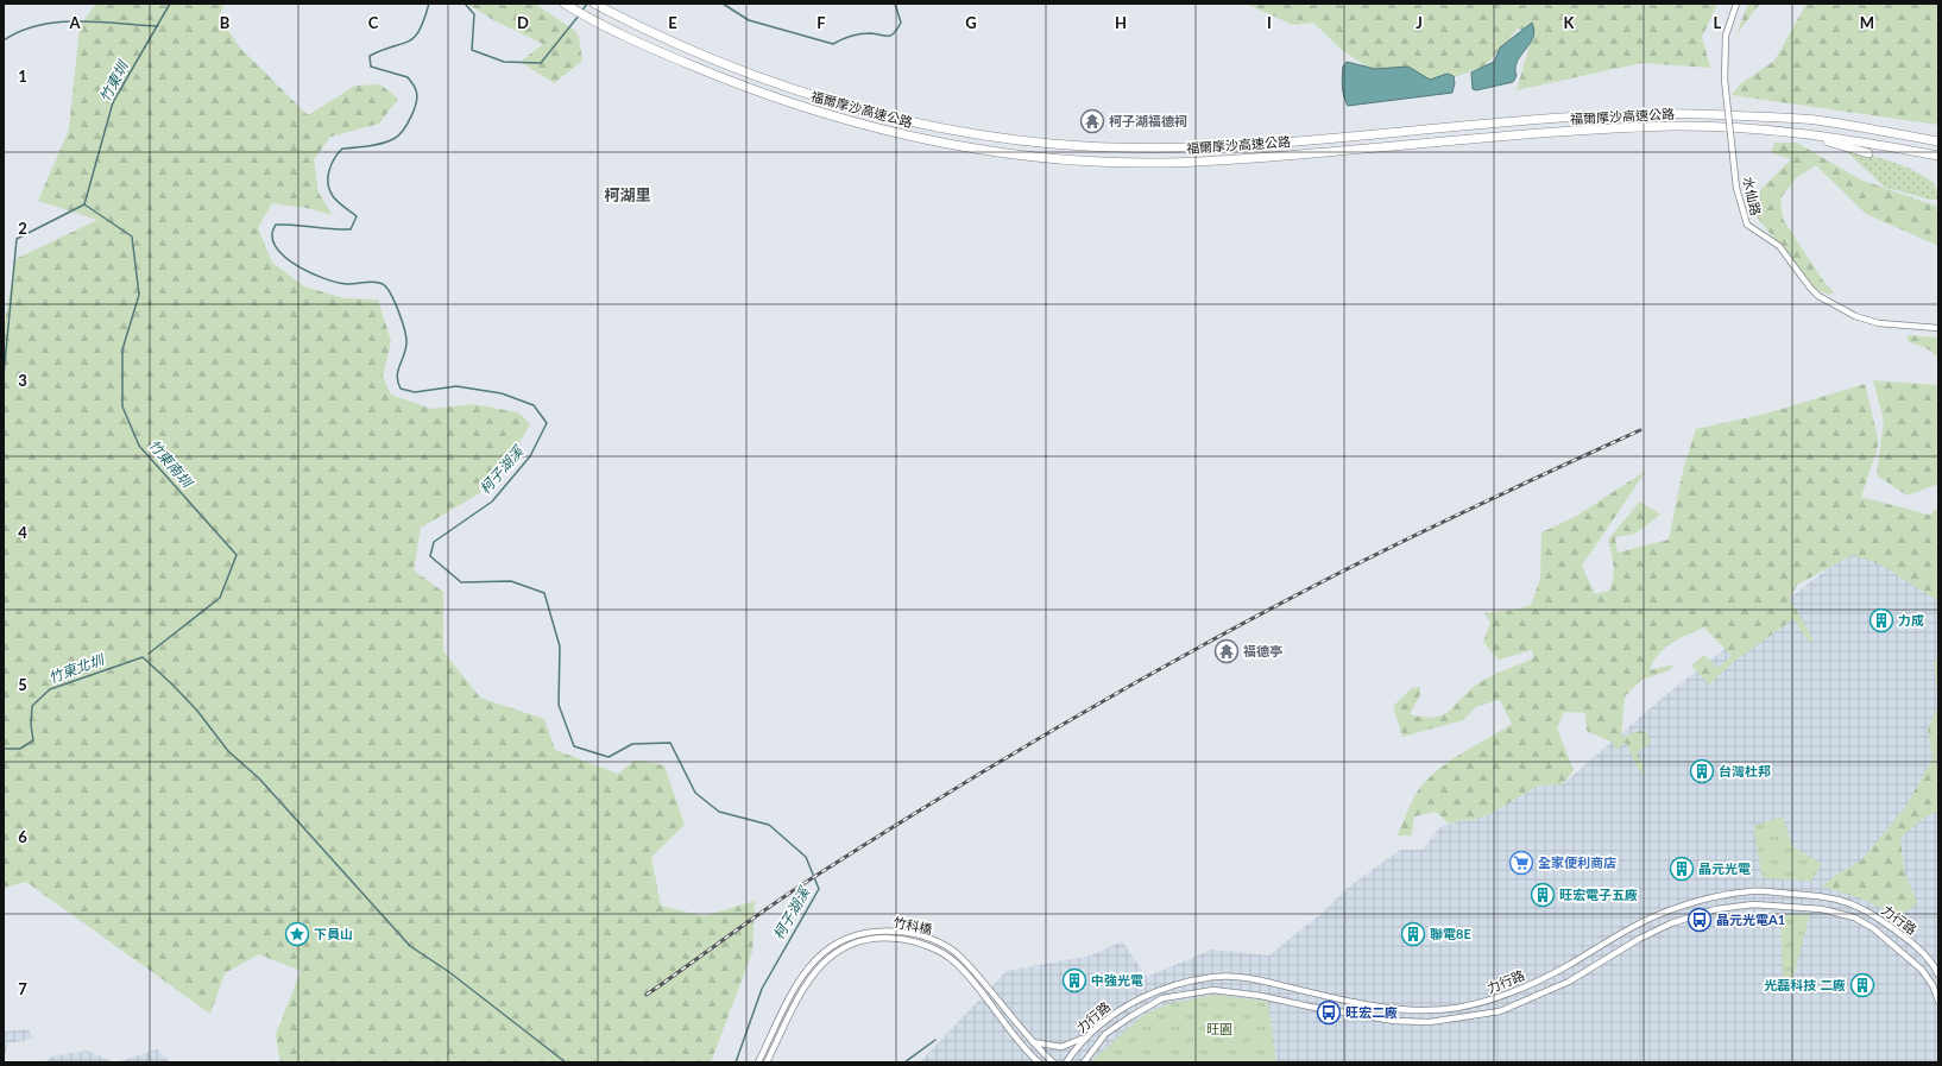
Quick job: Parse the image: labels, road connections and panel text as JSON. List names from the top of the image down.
{
  "streets": {
    "highway": ["福爾摩沙高速公路"],
    "street": ["水仙路", "力行路", "竹科橋"]
  },
  "districts": ["柯湖里"],
  "water": [
    "竹東圳",
    "竹東南圳",
    "柯子湖溪",
    "竹東北圳"
  ],
  "parks": ["旺園"],
  "places": {
    "temple": ["柯子湖福德祠", "福德亭"],
    "building": [
      "力成",
      "台灣杜邦",
      "晶元光電",
      "旺宏電子五廠",
      "聯電8E",
      "中強光電",
      "光磊科技 二廠"
    ],
    "supermarket": ["全家便利商店"],
    "bus stop": ["晶元光電A1", "旺宏二廠"],
    "place": ["下員山"]
  },
  "grid": {
    "columns": [
      "A",
      "B",
      "C",
      "D",
      "E",
      "F",
      "G",
      "H",
      "I",
      "J",
      "K",
      "L",
      "M"
    ],
    "rows": [
      "1",
      "2",
      "3",
      "4",
      "5",
      "6",
      "7"
    ]
  }
}
